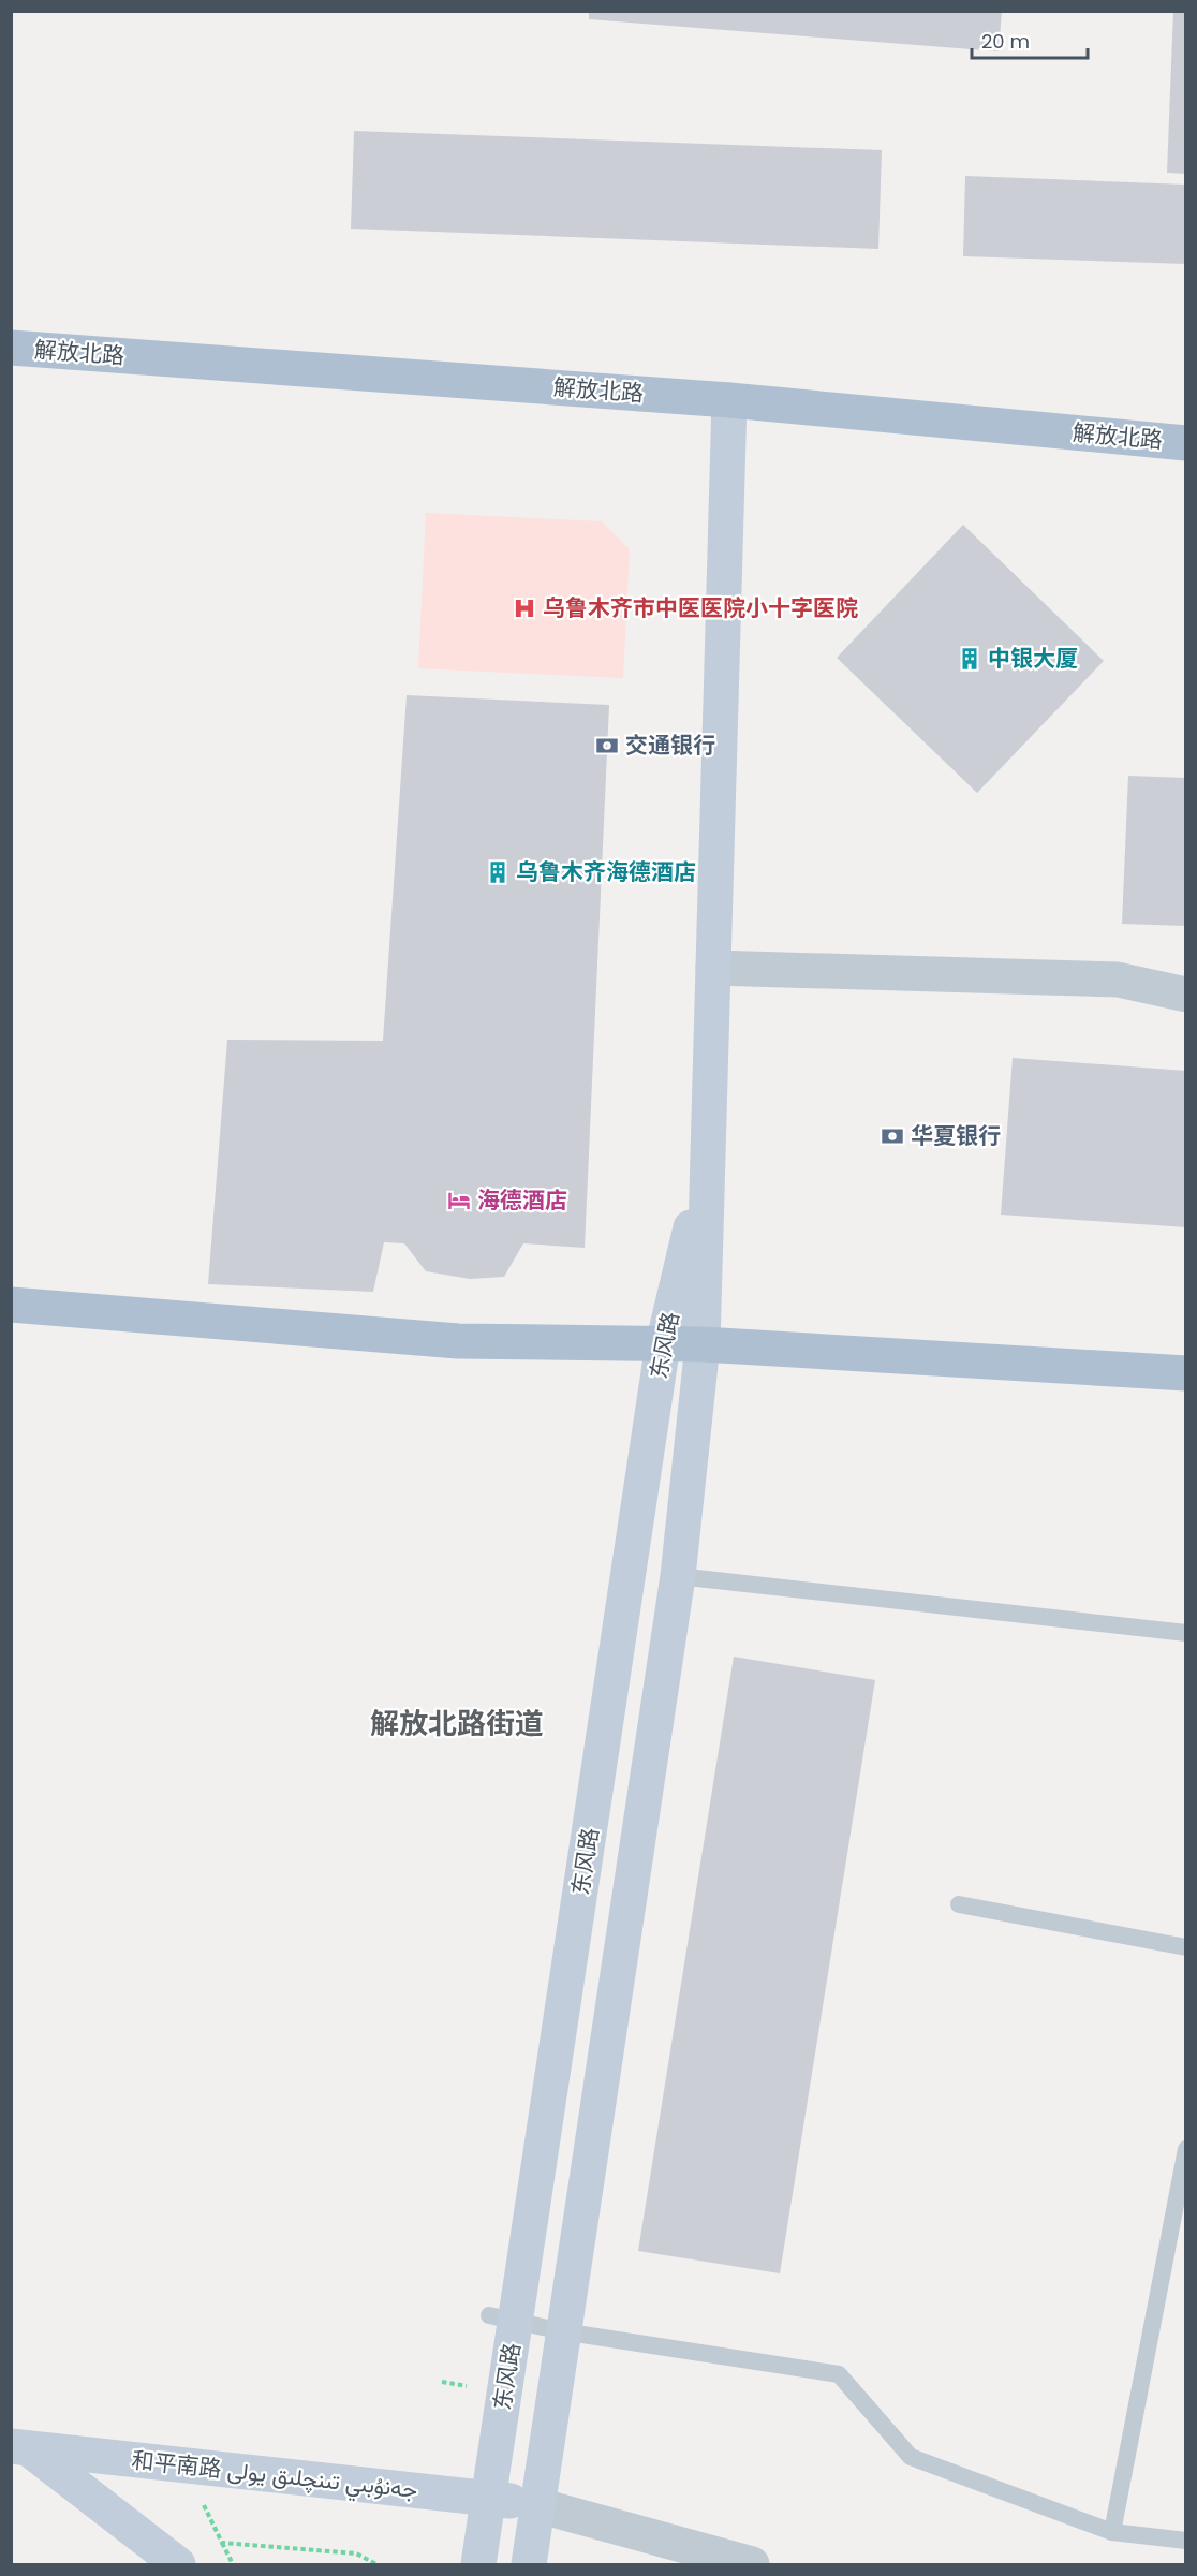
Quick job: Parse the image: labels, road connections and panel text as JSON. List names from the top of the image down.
{
  "streets": {
    "main road": ["解放北路", "东风路", "和平南路 جەنۇبىي تىنچلىق يولى"]
  },
  "crossings": [
    ["东风路", "和平南路 جەنۇبىي تىنچلىق يولى"]
  ],
  "districts": ["解放北路街道"],
  "places": {
    "hospital": ["乌鲁木齐市中医医院小十字医院"],
    "building": ["中银大厦", "乌鲁木齐海德酒店"],
    "bank": ["交通银行", "华夏银行"],
    "hotel": ["海德酒店"]
  },
  "scale_bar": "20 m"
}
